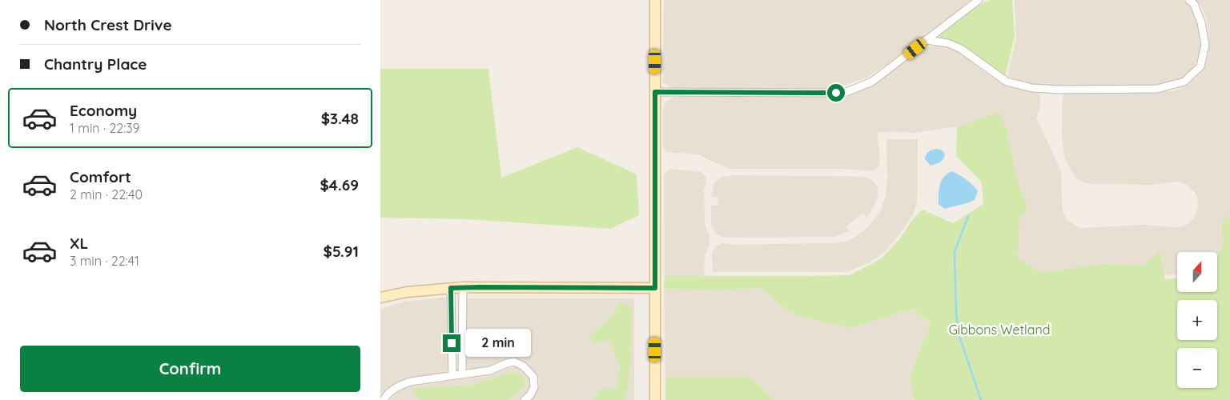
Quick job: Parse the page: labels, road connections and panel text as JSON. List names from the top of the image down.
{
  "parks": ["Gibbons Wetland"],
  "north": "top",
  "page": {
    "banner": ["North Crest Drive", "Chantry Place"],
    "list": [
      {
        "name": "Economy",
        "note": "1 min · 22:39",
        "value": "$3.48"
      },
      {
        "name": "Comfort",
        "note": "2 min · 22:40",
        "value": "$4.69"
      },
      {
        "name": "XL",
        "note": "3 min · 22:41",
        "value": "$5.91"
      }
    ],
    "map_buttons": ["+", "−"],
    "bubble": "2 min",
    "buttons": "Confirm"
  }
}
